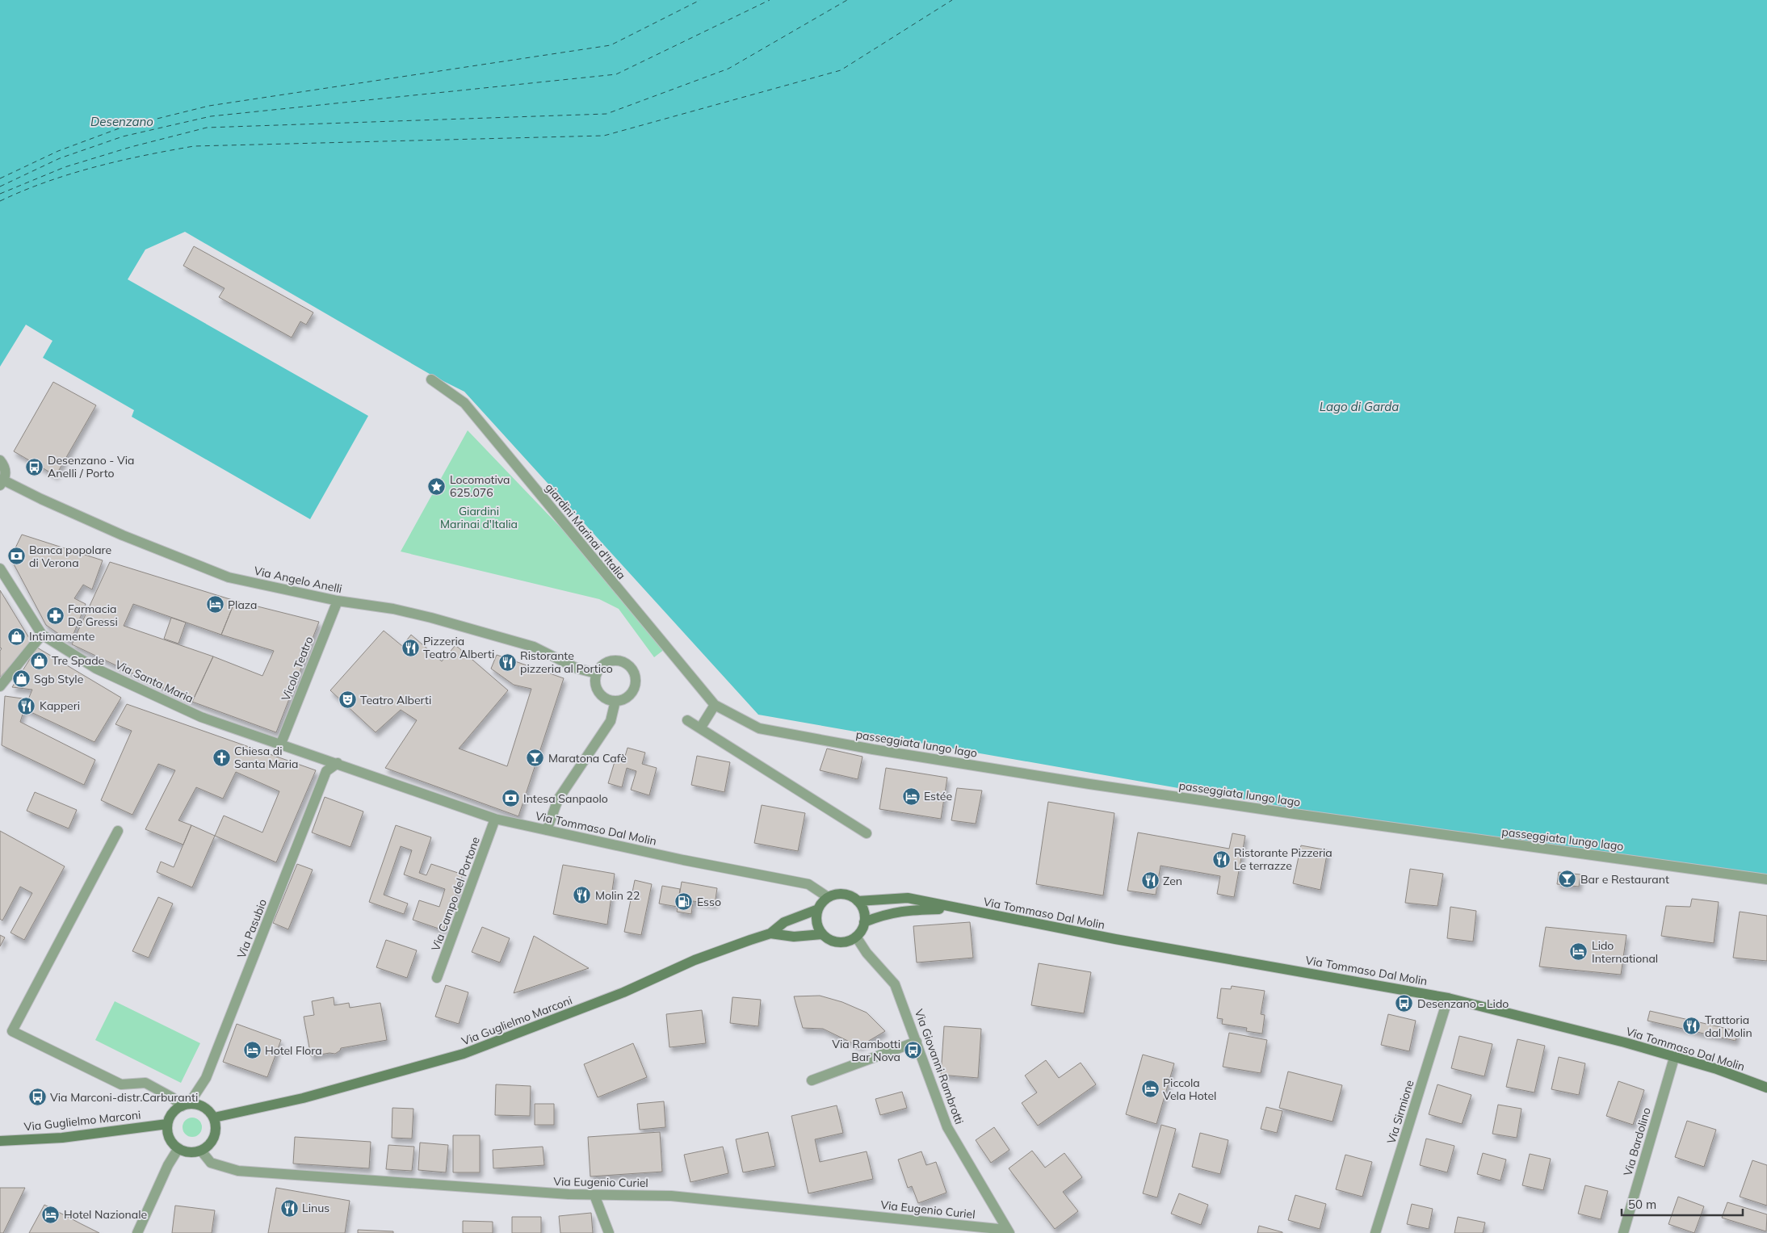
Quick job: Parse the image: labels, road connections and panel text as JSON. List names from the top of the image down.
{
  "streets": {
    "main road": ["Via Tommaso Dal Molin", "Via Guglielmo Marconi"],
    "street": [
      "giardini Marinai d'Italia",
      "Via Angelo Anelli",
      "Vicolo Teatro",
      "Via Santa Maria",
      "passeggiata lungo lago",
      "Via Campo del Portone",
      "Via Pasubio",
      "Via Giovanni Rambrotti",
      "Via Sirmione",
      "Via Bardolino",
      "Via Eugenio Curiel"
    ]
  },
  "crossings": [
    ["giardini Marinai d'Italia", "passeggiata lungo lago"],
    ["Via Angelo Anelli", "Vicolo Teatro"],
    ["Vicolo Teatro", "Via Santa Maria"],
    ["Via Santa Maria", "Via Tommaso Dal Molin"],
    ["Via Santa Maria", "Via Pasubio"],
    ["Via Tommaso Dal Molin", "Via Campo del Portone"],
    ["Via Tommaso Dal Molin", "Via Pasubio"],
    ["Via Tommaso Dal Molin", "Via Guglielmo Marconi"],
    ["Via Tommaso Dal Molin", "Via Giovanni Rambrotti"],
    ["Via Tommaso Dal Molin", "Via Sirmione"],
    ["Via Tommaso Dal Molin", "Via Bardolino"],
    ["Via Pasubio", "Via Guglielmo Marconi"],
    ["Via Pasubio", "Via Eugenio Curiel"],
    ["Via Guglielmo Marconi", "Via Giovanni Rambrotti"],
    ["Via Guglielmo Marconi", "Via Eugenio Curiel"],
    ["Via Giovanni Rambrotti", "Via Eugenio Curiel"]
  ],
  "water": ["Desenzano", "Lago di Garda"],
  "parks": ["Giardini Marinai d'Italia"],
  "places": {
    "bus stop": [
      "Desenzano - Via Anelli / Porto",
      "Desenzano - Lido",
      "Via Rambotti Bar Nova",
      "Via Marconi-distr.Carburanti"
    ],
    "place": ["Locomotiva 625.076"],
    "bank": ["Banca popolare di Verona", "Intesa Sanpaolo"],
    "hotel": [
      "Plaza",
      "Estée",
      "Lido International",
      "Hotel Flora",
      "Piccola Vela Hotel",
      "Hotel Nazionale"
    ],
    "pharmacy": ["Farmacia De Gressi"],
    "shop": ["Intimamente", "Tre Spade", "Sgb Style"],
    "restaurant": [
      "Pizzeria Teatro Alberti",
      "Ristorante pizzeria al Portico",
      "Kapperi",
      "Ristorante Pizzeria Le terrazze",
      "Zen",
      "Molin 22",
      "Trattoria dal Molin",
      "Linus"
    ],
    "theatre": ["Teatro Alberti"],
    "church": ["Chiesa di Santa Maria"],
    "bar": ["Maratona Cafè", "Bar e Restaurant"],
    "fuel station": ["Esso"]
  },
  "scale_bar": "50 m"
}
